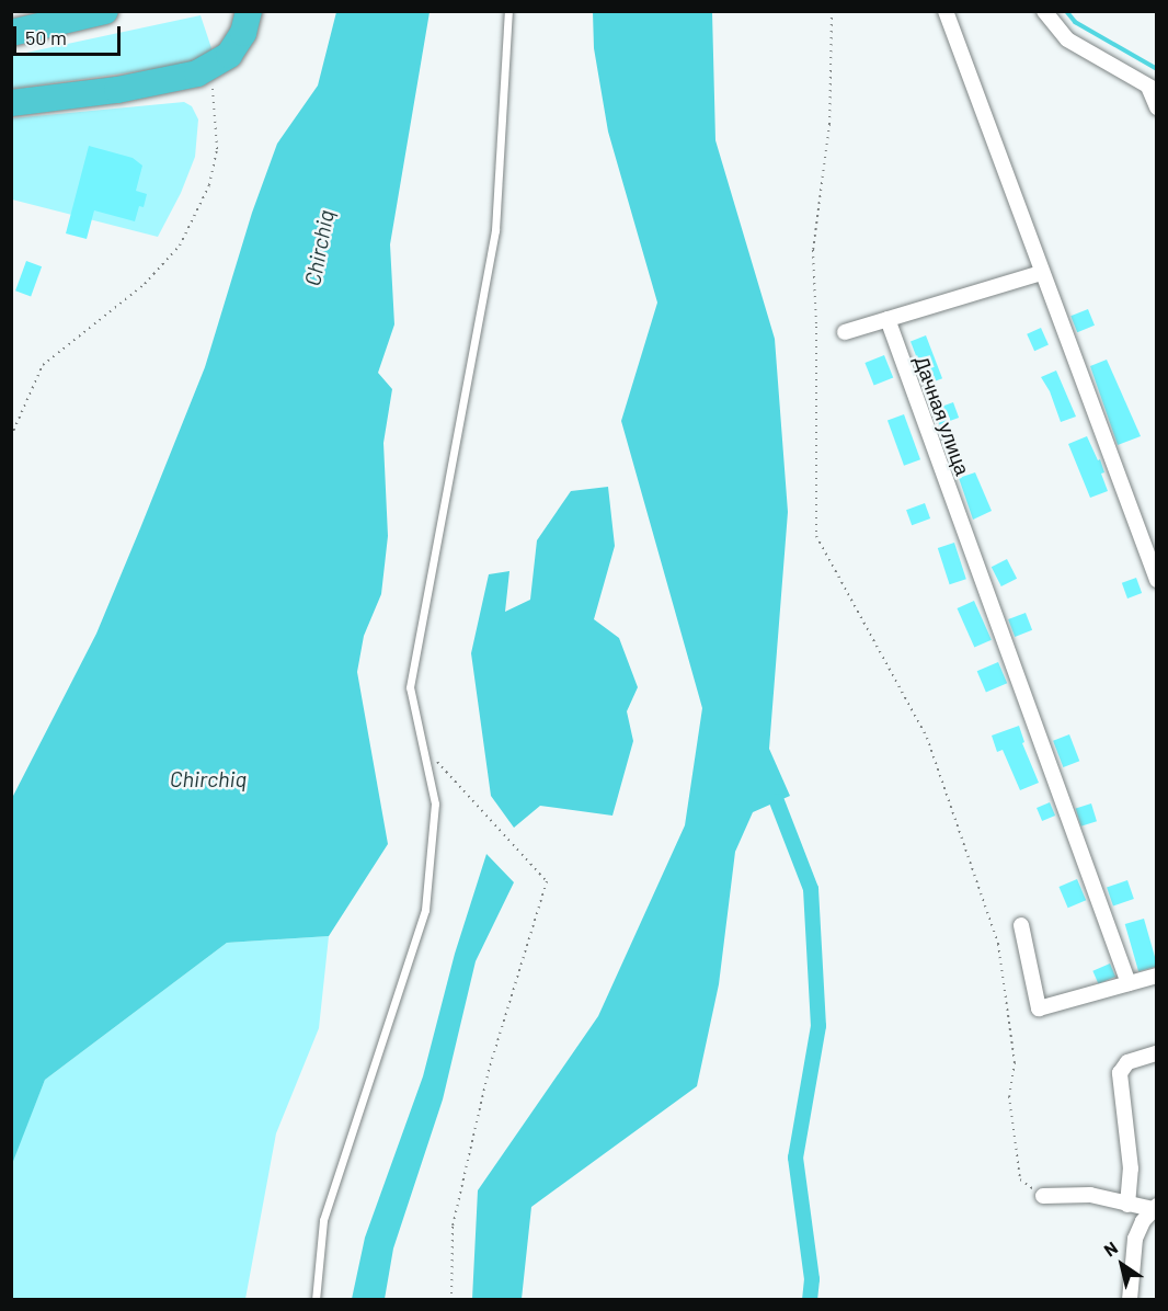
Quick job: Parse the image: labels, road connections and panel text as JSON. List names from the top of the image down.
{
  "streets": {
    "street": ["Дачная улица"]
  },
  "water": ["Chirchiq"],
  "scale_bar": "50 m",
  "north": "top left"
}
